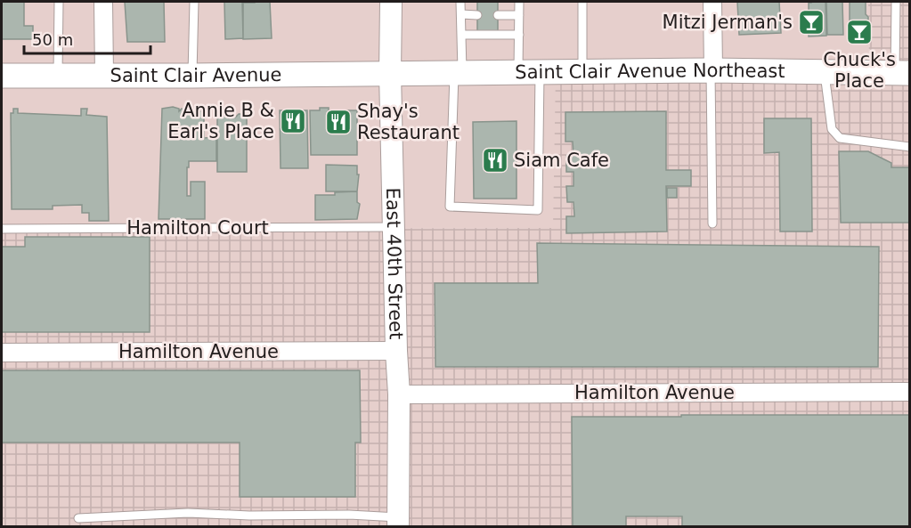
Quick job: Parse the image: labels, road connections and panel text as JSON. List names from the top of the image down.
{
  "streets": {
    "main road": ["Saint Clair Avenue Northeast", "Saint Clair Avenue"],
    "street": ["East 40th Street", "Hamilton Avenue"],
    "lane": ["Hamilton Court"]
  },
  "crossings": [
    ["Saint Clair Avenue Northeast", "Saint Clair Avenue"],
    ["Saint Clair Avenue Northeast", "East 40th Street"],
    ["Saint Clair Avenue", "East 40th Street"],
    ["Hamilton Court", "East 40th Street"],
    ["East 40th Street", "Hamilton Avenue"]
  ],
  "places": {
    "bar": ["Mitzi Jerman's", "Chuck's Place"],
    "restaurant": ["Annie B & Earl's Place", "Shay's Restaurant", "Siam Cafe"]
  },
  "scale_bar": "50 m"
}
